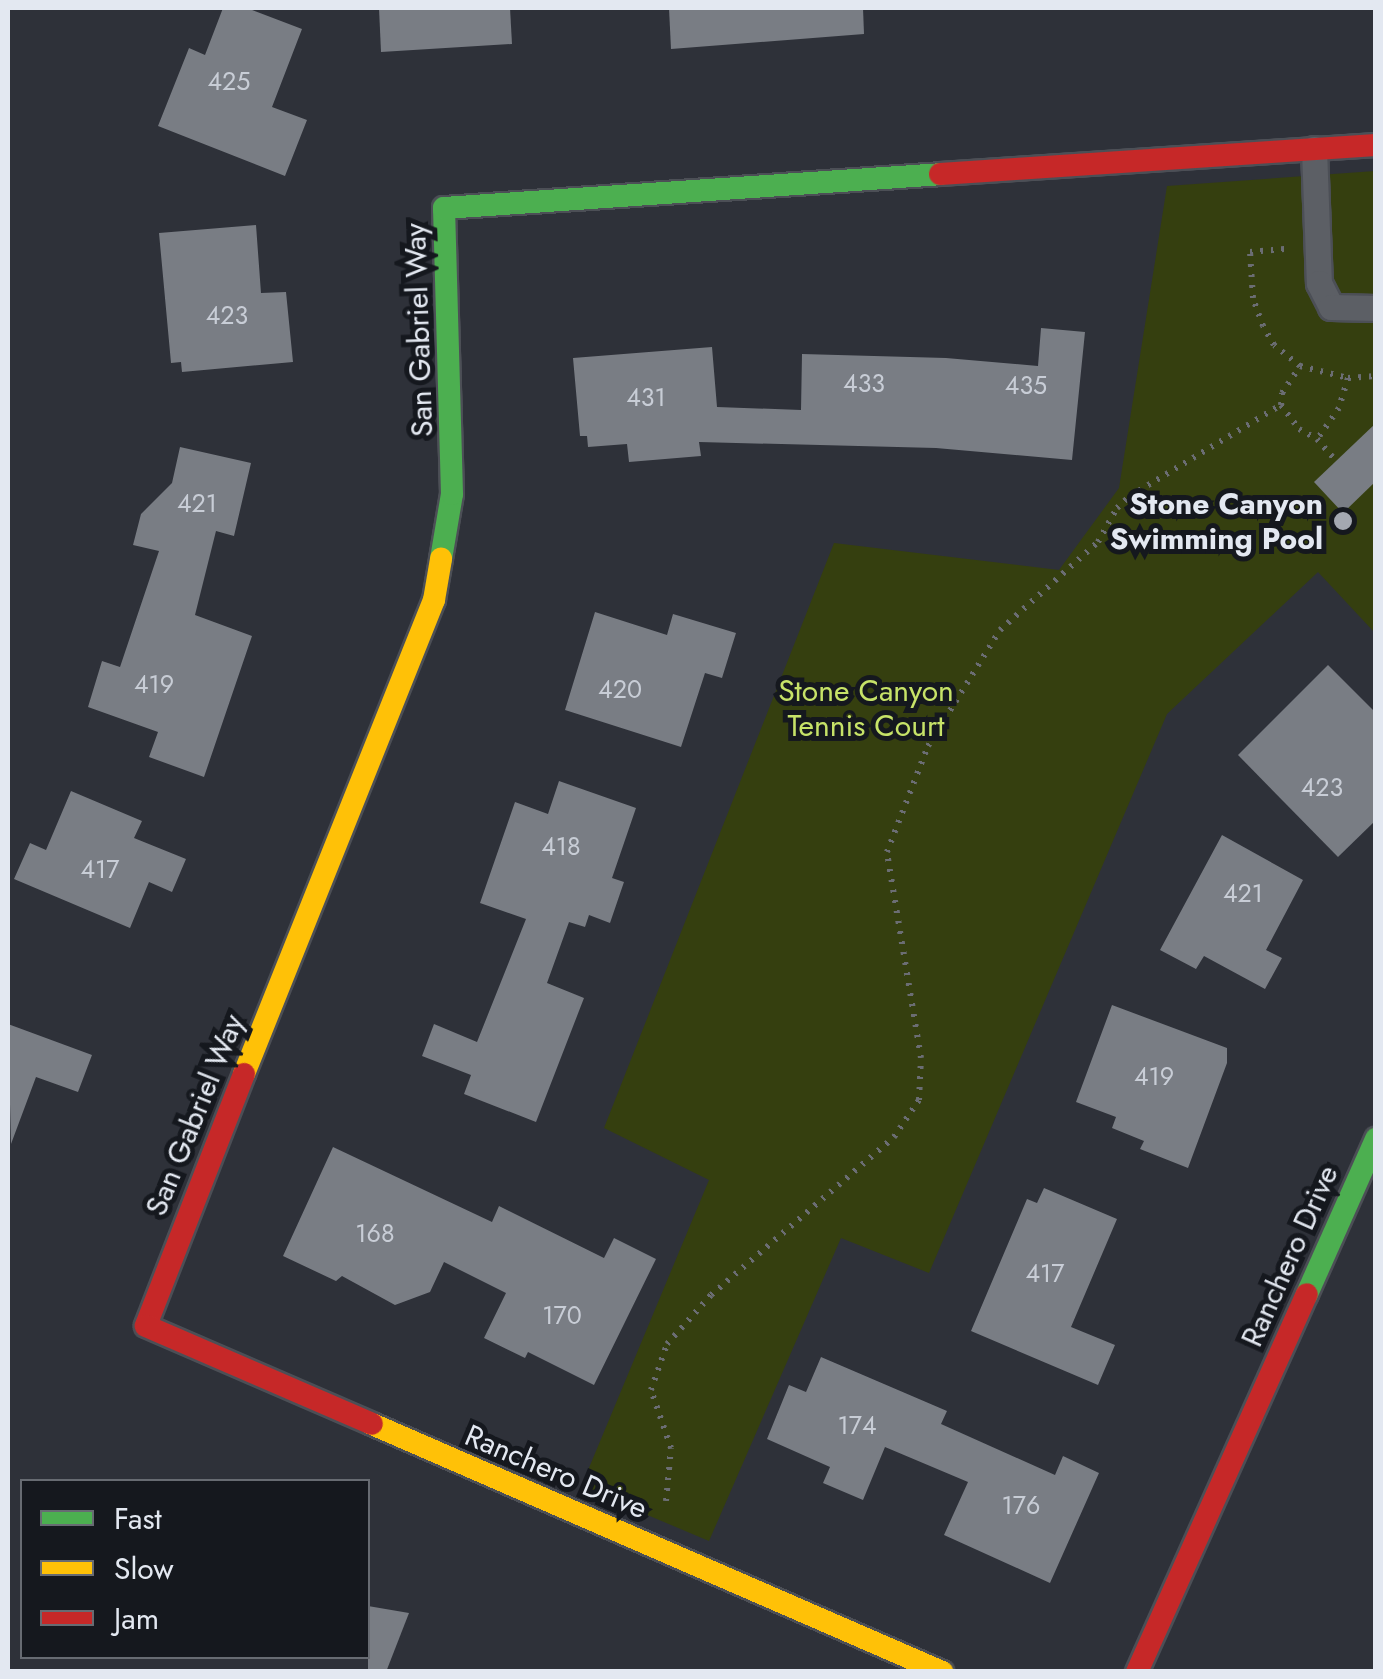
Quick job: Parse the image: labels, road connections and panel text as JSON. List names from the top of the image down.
{
  "streets": {
    "street": ["San Gabriel Way", "Ranchero Drive"]
  },
  "crossings": [
    ["San Gabriel Way", "Ranchero Drive"]
  ],
  "parks": ["Stone Canyon Tennis Court"],
  "places": ["Stone Canyon Swimming Pool"],
  "house_numbers": [
    "425",
    "423",
    "433",
    "435",
    "431",
    "421",
    "419",
    "420",
    "423",
    "418",
    "417",
    "421",
    "419",
    "168",
    "417",
    "170",
    "174",
    "176"
  ],
  "legend": ["Fast", "Slow", "Jam"]
}
